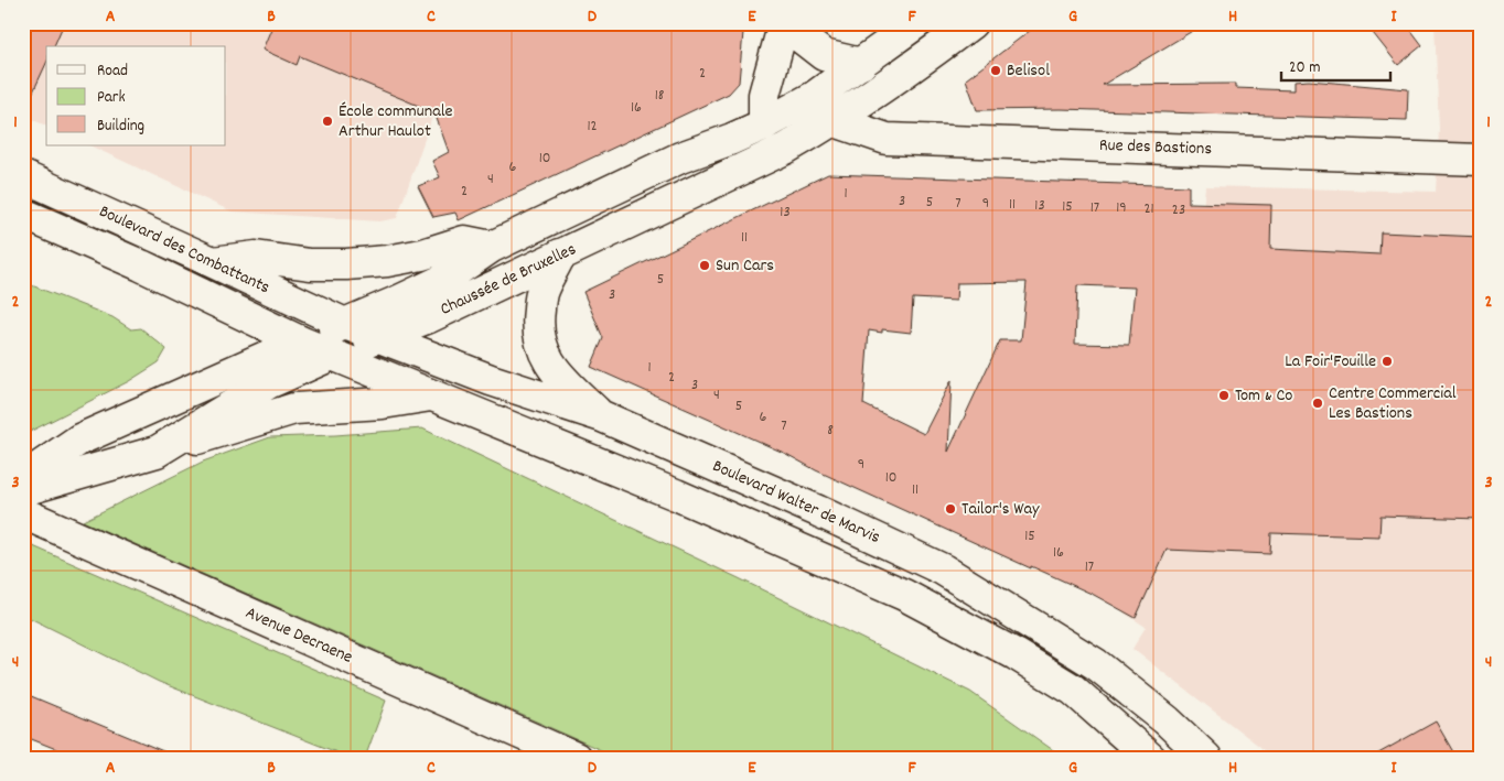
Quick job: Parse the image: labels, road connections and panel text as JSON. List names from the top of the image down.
{
  "streets": {
    "main road": [
      "Rue des Bastions",
      "Boulevard des Combattants",
      "Chaussée de Bruxelles",
      "Boulevard Walter de Marvis",
      "Avenue Decraene"
    ]
  },
  "crossings": [
    ["Rue des Bastions", "Chaussée de Bruxelles"],
    ["Boulevard des Combattants", "Chaussée de Bruxelles"],
    ["Boulevard des Combattants", "Boulevard Walter de Marvis"],
    ["Chaussée de Bruxelles", "Boulevard Walter de Marvis"]
  ],
  "places": [
    "Belisol",
    "École communale Arthur Haulot",
    "Sun Cars",
    "La Foir'Fouille",
    "Tom & Co",
    "Centre Commercial Les Bastions",
    "Tailor's Way"
  ],
  "house_numbers": [
    "2",
    "18",
    "16",
    "12",
    "10",
    "6",
    "4",
    "2",
    "1",
    "3",
    "5",
    "7",
    "9",
    "11",
    "13",
    "15",
    "17",
    "19",
    "21",
    "23",
    "13",
    "11",
    "5",
    "3",
    "1",
    "2",
    "3",
    "4",
    "5",
    "6",
    "7",
    "8",
    "9",
    "10",
    "11",
    "15",
    "16",
    "17"
  ],
  "legend": ["Road", "Park", "Building"],
  "scale_bar": "20 m",
  "grid": {
    "columns": [
      "A",
      "B",
      "C",
      "D",
      "E",
      "F",
      "G",
      "H",
      "I"
    ],
    "rows": [
      "1",
      "2",
      "3",
      "4"
    ]
  }
}
